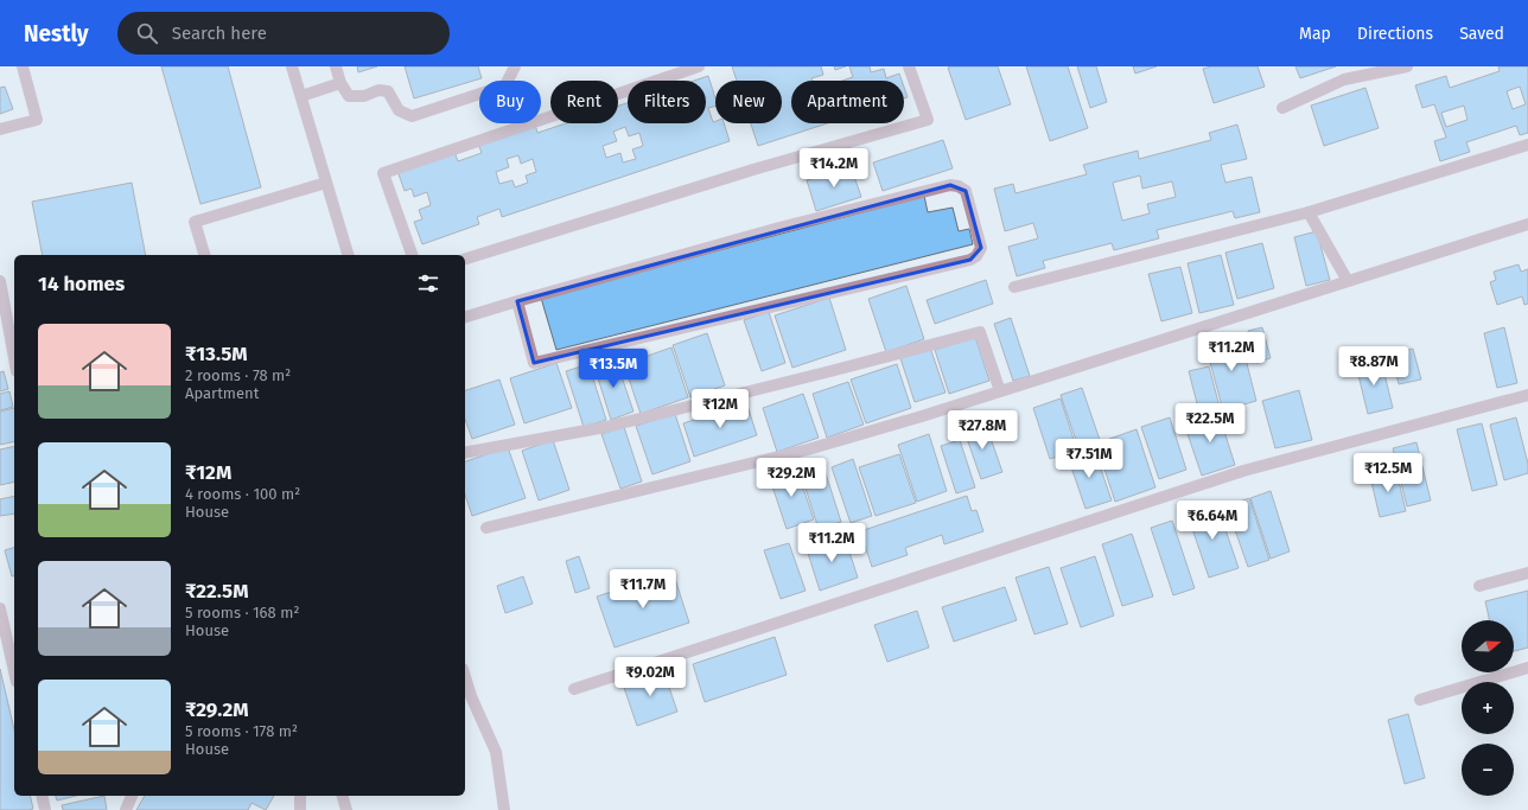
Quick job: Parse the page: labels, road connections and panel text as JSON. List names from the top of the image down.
{
  "north": "right",
  "page": {
    "header": "Nestly",
    "search": "Search here",
    "nav": ["Map", "Directions", "Saved"],
    "chip": [
      "Buy",
      "Rent",
      "Filters",
      "New",
      "Apartment"
    ],
    "price": [
      "₹14.2M",
      "₹11.2M",
      "₹8.87M",
      "₹13.5M",
      "₹12M",
      "₹22.5M",
      "₹27.8M",
      "₹7.51M",
      "₹12.5M",
      "₹29.2M",
      "₹6.64M",
      "₹11.2M",
      "₹11.7M",
      "₹9.02M"
    ],
    "heading": "14 homes",
    "list": [
      {
        "name": "₹13.5M",
        "note": "2 rooms · 78 m² · Apartment"
      },
      {
        "name": "₹12M",
        "note": "4 rooms · 100 m² · House"
      },
      {
        "name": "₹22.5M",
        "note": "5 rooms · 168 m² · House"
      },
      {
        "name": "₹29.2M",
        "note": "5 rooms · 178 m² · House"
      }
    ],
    "map_buttons": ["+", "−"]
  }
}
